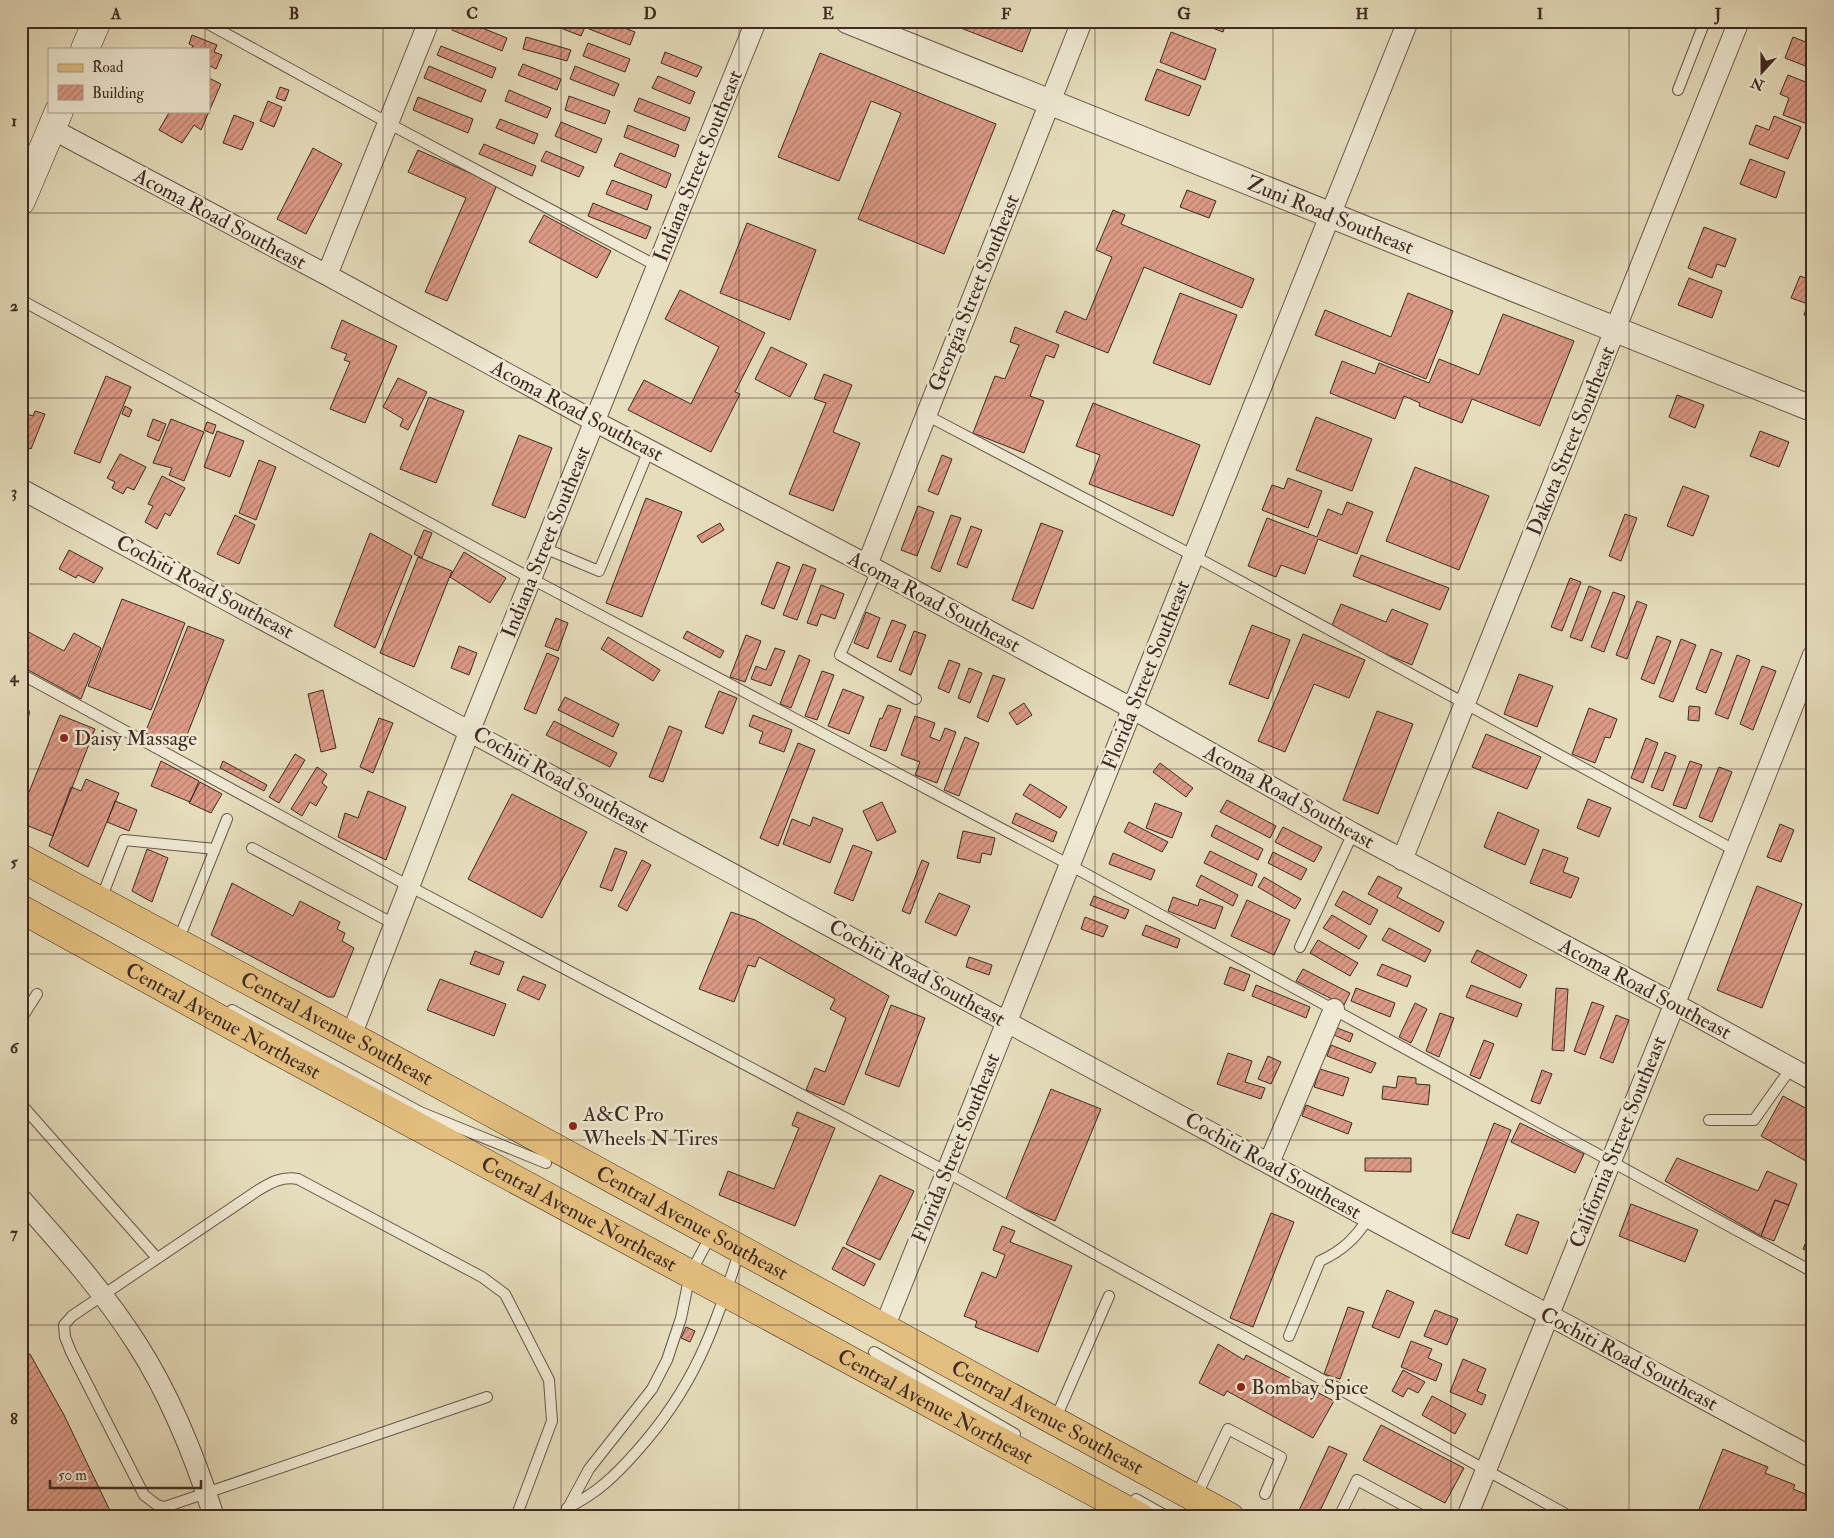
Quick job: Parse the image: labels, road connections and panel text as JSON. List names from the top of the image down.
{
  "streets": {
    "main road": ["Central Avenue Northeast", "Central Avenue Southeast"],
    "street": [
      "Indiana Street Southeast",
      "Zuni Road Southeast",
      "Acoma Road Southeast",
      "Georgia Street Southeast",
      "Dakota Street Southeast",
      "Cochiti Road Southeast",
      "Florida Street Southeast",
      "California Street Southeast"
    ]
  },
  "crossings": [
    ["Indiana Street Southeast", "Acoma Road Southeast"],
    ["Indiana Street Southeast", "Cochiti Road Southeast"],
    ["Indiana Street Southeast", "Central Avenue Southeast"],
    ["Zuni Road Southeast", "Georgia Street Southeast"],
    ["Zuni Road Southeast", "Dakota Street Southeast"],
    ["Zuni Road Southeast", "Florida Street Southeast"],
    ["Acoma Road Southeast", "Georgia Street Southeast"],
    ["Acoma Road Southeast", "Dakota Street Southeast"],
    ["Acoma Road Southeast", "Florida Street Southeast"],
    ["Acoma Road Southeast", "California Street Southeast"],
    ["Cochiti Road Southeast", "Florida Street Southeast"],
    ["Cochiti Road Southeast", "California Street Southeast"],
    ["Florida Street Southeast", "Central Avenue Northeast"],
    ["Florida Street Southeast", "Central Avenue Southeast"],
    ["Central Avenue Northeast", "Central Avenue Southeast"]
  ],
  "places": ["Daisy Massage", "A&C Pro Wheels N Tires", "Bombay Spice"],
  "legend": ["Road", "Building"],
  "scale_bar": "50 m",
  "north": "bottom",
  "grid": {
    "columns": [
      "A",
      "B",
      "C",
      "D",
      "E",
      "F",
      "G",
      "H",
      "I",
      "J"
    ],
    "rows": [
      "1",
      "2",
      "3",
      "4",
      "5",
      "6",
      "7",
      "8"
    ]
  }
}
